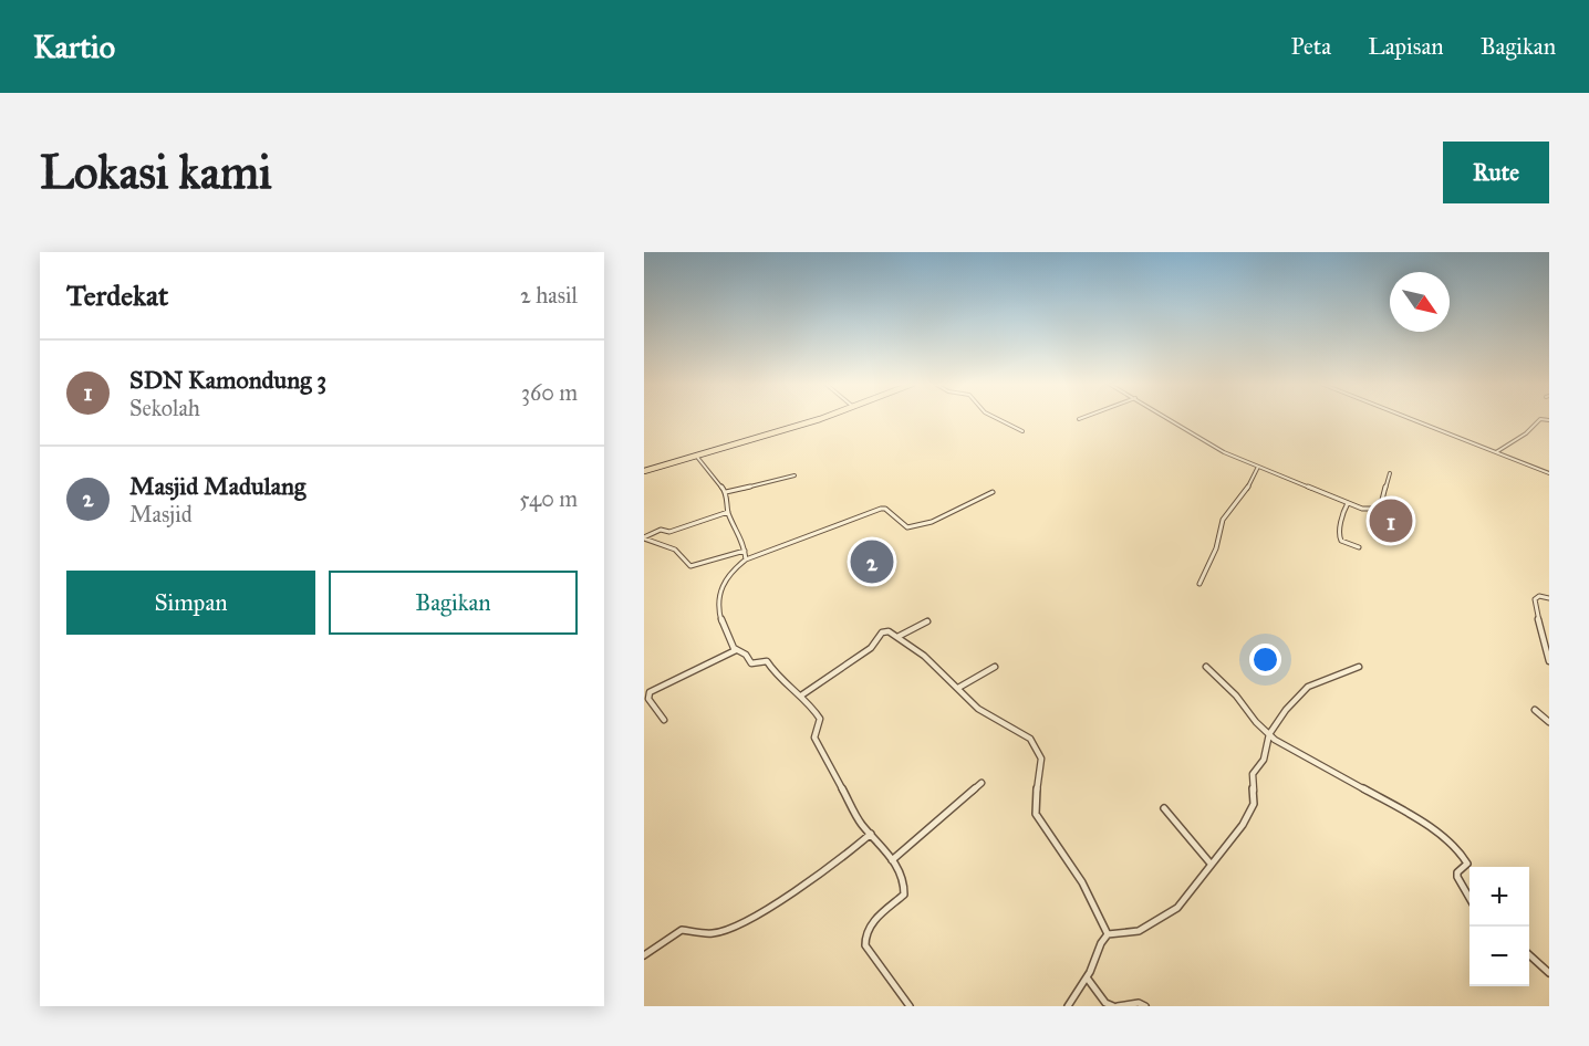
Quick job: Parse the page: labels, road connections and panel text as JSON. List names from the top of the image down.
{
  "north": "bottom right",
  "page": {
    "header": "Kartio",
    "nav": ["Peta", "Lapisan", "Bagikan"],
    "buttons": [
      "Rute",
      ["Simpan", "Bagikan"]
    ],
    "title": "Lokasi kami",
    "heading": ["Terdekat", "2 hasil"],
    "list": [
      {
        "mark": "1",
        "name": "SDN Kamondung 3",
        "note": "Sekolah",
        "value": "360 m"
      },
      {
        "mark": "2",
        "name": "Masjid Madulang",
        "note": "Masjid",
        "value": "540 m"
      }
    ],
    "pins": ["1", "2"],
    "map_buttons": ["+", "−"]
  }
}
